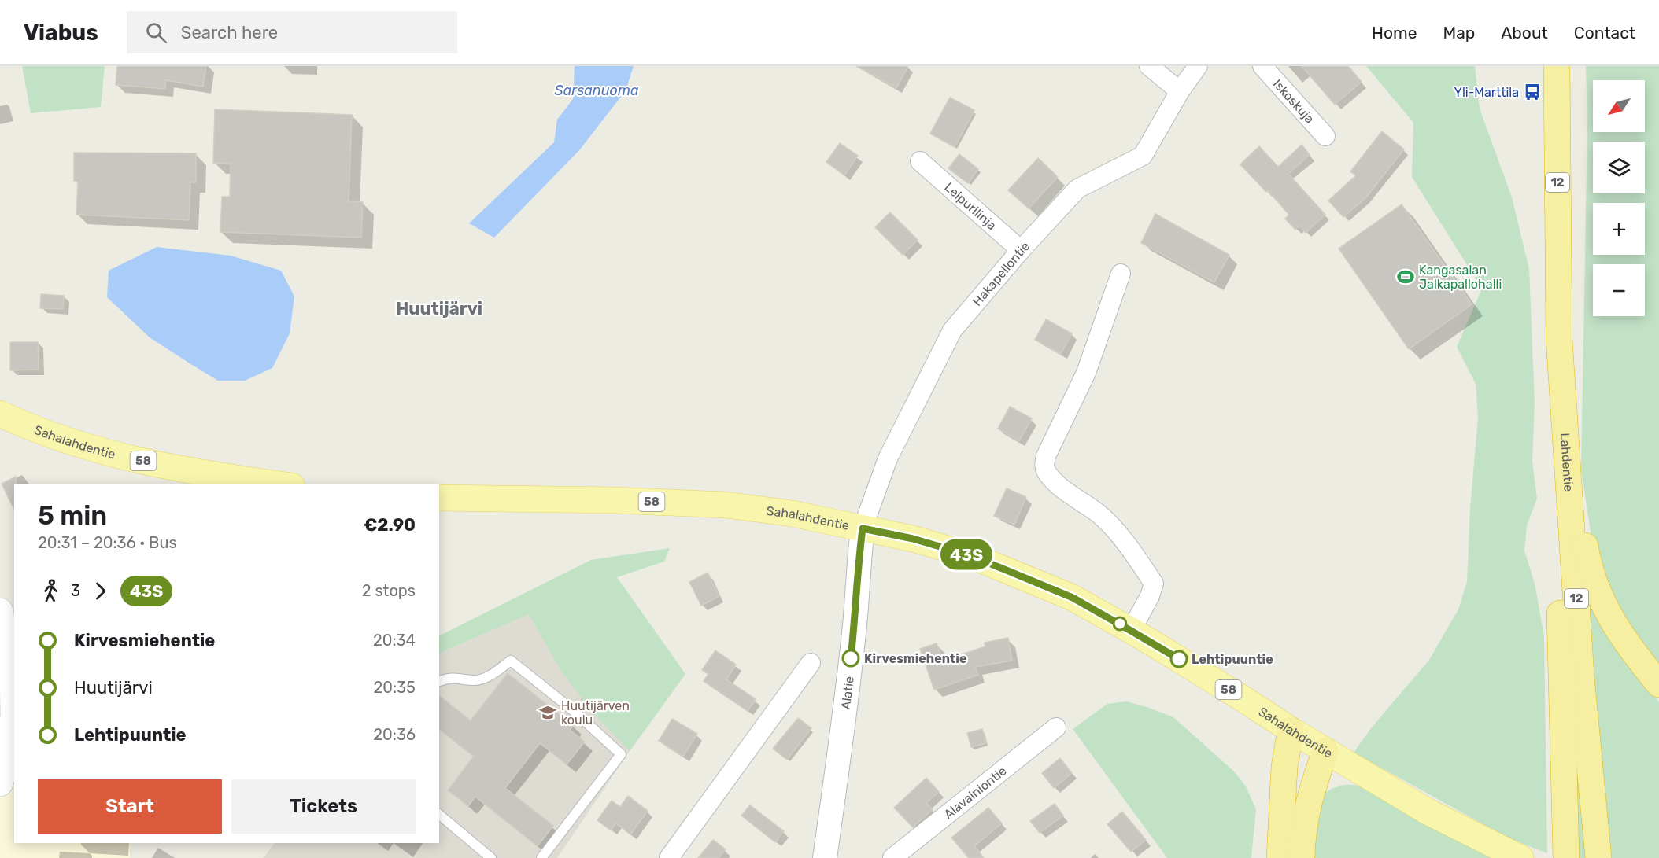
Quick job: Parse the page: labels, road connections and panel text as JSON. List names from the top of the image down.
{
  "streets": {
    "highway": ["12", "Lahdentie"],
    "main road": ["Sahalahdentie", "58"],
    "street": [
      "Iskoskuja",
      "Leipurilinja",
      "Hakapellontie",
      "Alatie",
      "Alavainiontie"
    ]
  },
  "crossings": [
    ["Leipurilinja", "Hakapellontie"],
    ["Hakapellontie", "Sahalahdentie"],
    ["Hakapellontie", "Alatie"],
    ["Sahalahdentie", "Alatie"]
  ],
  "districts": ["Huutijärvi"],
  "water": ["Sarsanuoma"],
  "places": {
    "bus stop": ["Yli-Marttila"],
    "sports": ["Kangasalan Jalkapallohalli"],
    "other": ["Kirvesmiehentie", "Lehtipuuntie"],
    "school or university": ["Huutijärven koulu"]
  },
  "lines": ["bus line 43S"],
  "north": "bottom left",
  "page": {
    "header": "Viabus",
    "search": "Search here",
    "nav": [
      "Home",
      "Map",
      "About",
      "Contact"
    ],
    "on_map": "43S",
    "map_buttons": ["+", "−"],
    "heading": ["5 min", "20:31 – 20:36 · Bus", "€2.90"],
    "legs": ["3", "43S", "2 stops"],
    "list": [
      {
        "name": "Kirvesmiehentie",
        "value": "20:34"
      },
      {
        "name": "Huutijärvi",
        "value": "20:35"
      },
      {
        "name": "Lehtipuuntie",
        "value": "20:36"
      }
    ],
    "buttons": ["Start", "Tickets"]
  }
}
